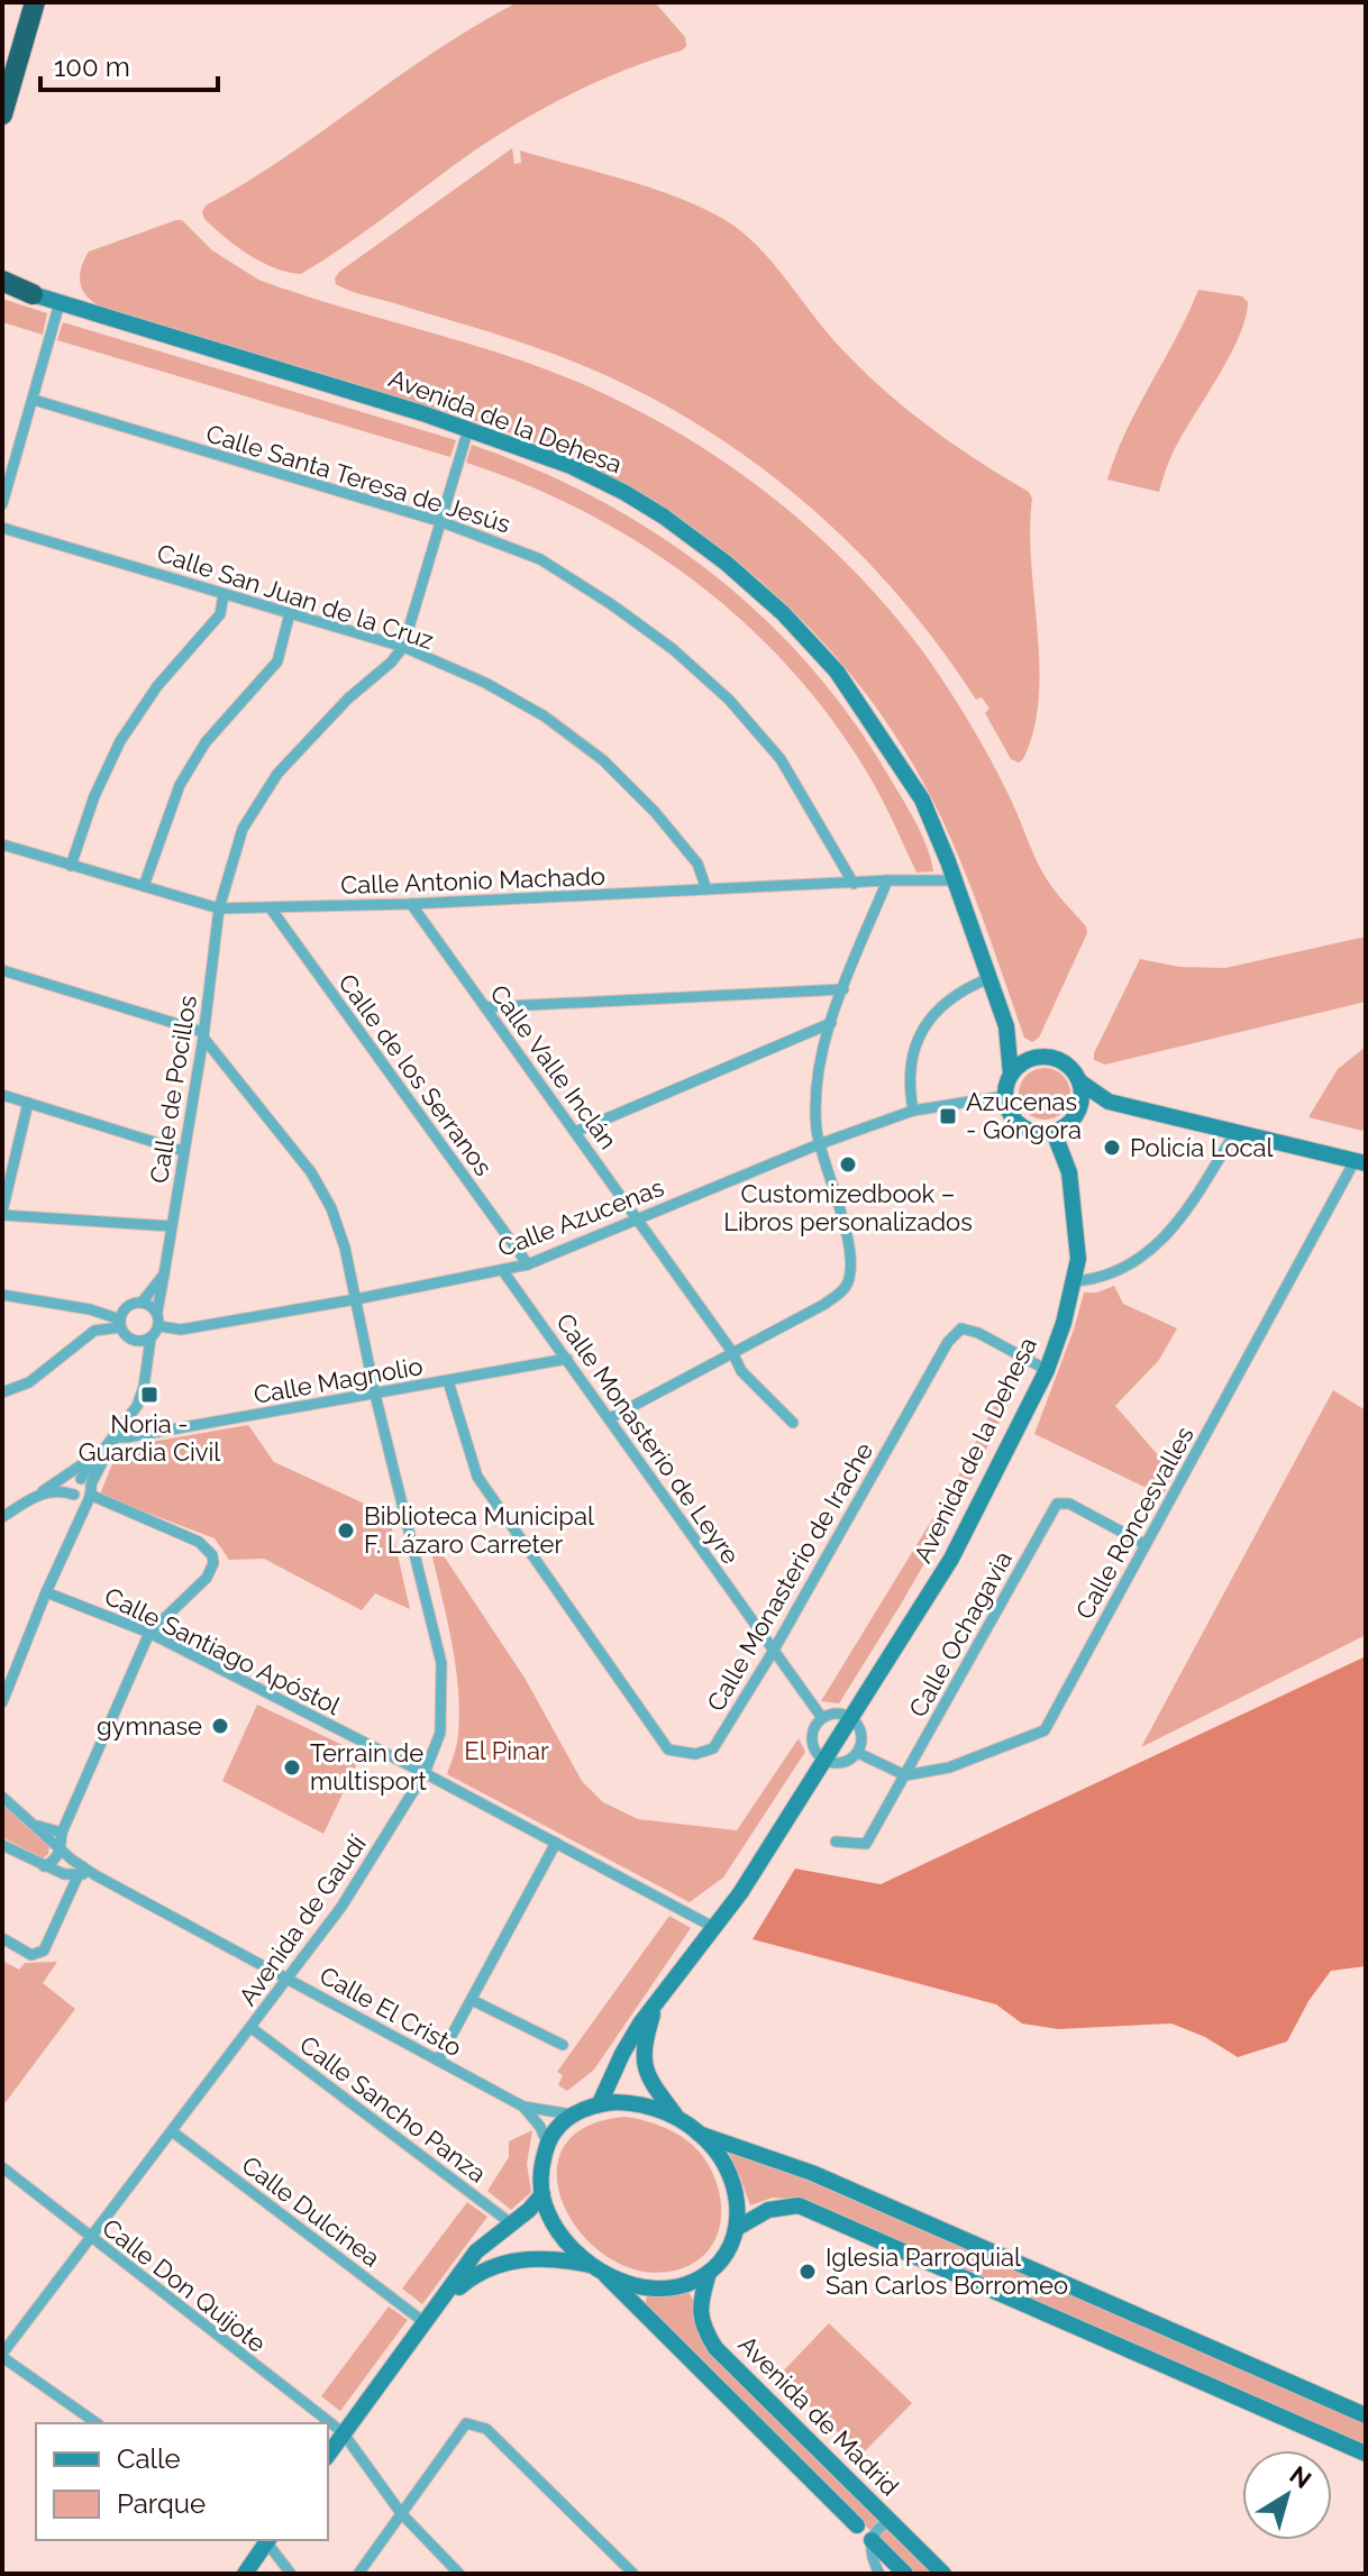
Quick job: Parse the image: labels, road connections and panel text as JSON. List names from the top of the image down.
{
  "streets": {
    "street": [
      "Avenida de la Dehesa",
      "Calle Santa Teresa de Jesús",
      "Calle San Juan de la Cruz",
      "Calle Antonio Machado",
      "Calle Valle Inclán",
      "Calle de los Serranos",
      "Calle de Pocillos",
      "Calle Azucenas",
      "Calle Magnolio",
      "Calle Monasterio de Leyre",
      "Calle Roncesvalles",
      "Calle Monasterio de Irache",
      "Calle Ochagavia",
      "Calle Santiago Apóstol",
      "Avenida de Gaudí",
      "Calle El Cristo",
      "Calle Sancho Panza",
      "Calle Dulcinea",
      "Calle Don Quijote",
      "Avenida de Madrid"
    ]
  },
  "crossings": [
    ["Avenida de la Dehesa", "Calle Antonio Machado"],
    ["Avenida de la Dehesa", "Calle Azucenas"],
    ["Avenida de la Dehesa", "Calle Monasterio de Irache"],
    ["Avenida de la Dehesa", "Calle Santiago Apóstol"],
    ["Avenida de la Dehesa", "Calle El Cristo"],
    ["Avenida de la Dehesa", "Avenida de Madrid"],
    ["Calle Santa Teresa de Jesús", "Calle Antonio Machado"],
    ["Calle San Juan de la Cruz", "Calle Antonio Machado"],
    ["Calle San Juan de la Cruz", "Calle de Pocillos"],
    ["Calle Antonio Machado", "Calle Valle Inclán"],
    ["Calle Antonio Machado", "Calle de los Serranos"],
    ["Calle Antonio Machado", "Calle de Pocillos"],
    ["Calle Valle Inclán", "Calle Azucenas"],
    ["Calle de los Serranos", "Calle Azucenas"],
    ["Calle de Pocillos", "Calle Azucenas"],
    ["Calle de Pocillos", "Avenida de Gaudí"],
    ["Calle Azucenas", "Calle Monasterio de Leyre"],
    ["Calle Azucenas", "Avenida de Gaudí"],
    ["Calle Magnolio", "Calle Monasterio de Leyre"],
    ["Calle Magnolio", "Calle Monasterio de Irache"],
    ["Calle Magnolio", "Avenida de Gaudí"],
    ["Calle Monasterio de Leyre", "Calle Monasterio de Irache"],
    ["Calle Roncesvalles", "Calle Ochagavia"],
    ["Calle Santiago Apóstol", "Avenida de Gaudí"],
    ["Avenida de Gaudí", "Calle El Cristo"],
    ["Avenida de Gaudí", "Calle Sancho Panza"],
    ["Avenida de Gaudí", "Calle Dulcinea"],
    ["Avenida de Gaudí", "Calle Don Quijote"],
    ["Calle El Cristo", "Avenida de Madrid"]
  ],
  "parks": ["El Pinar"],
  "places": {
    "transit": ["Azucenas - Góngora", "Noria - Guardia Civil"],
    "other": [
      "Policía Local",
      "Customizedbook – Libros personalizados",
      "Biblioteca Municipal F. Lázaro Carreter",
      "gymnase",
      "Terrain de multisport",
      "Iglesia Parroquial San Carlos Borromeo"
    ]
  },
  "legend": ["Calle", "Parque"],
  "scale_bar": "100 m",
  "north": "top right"
}
